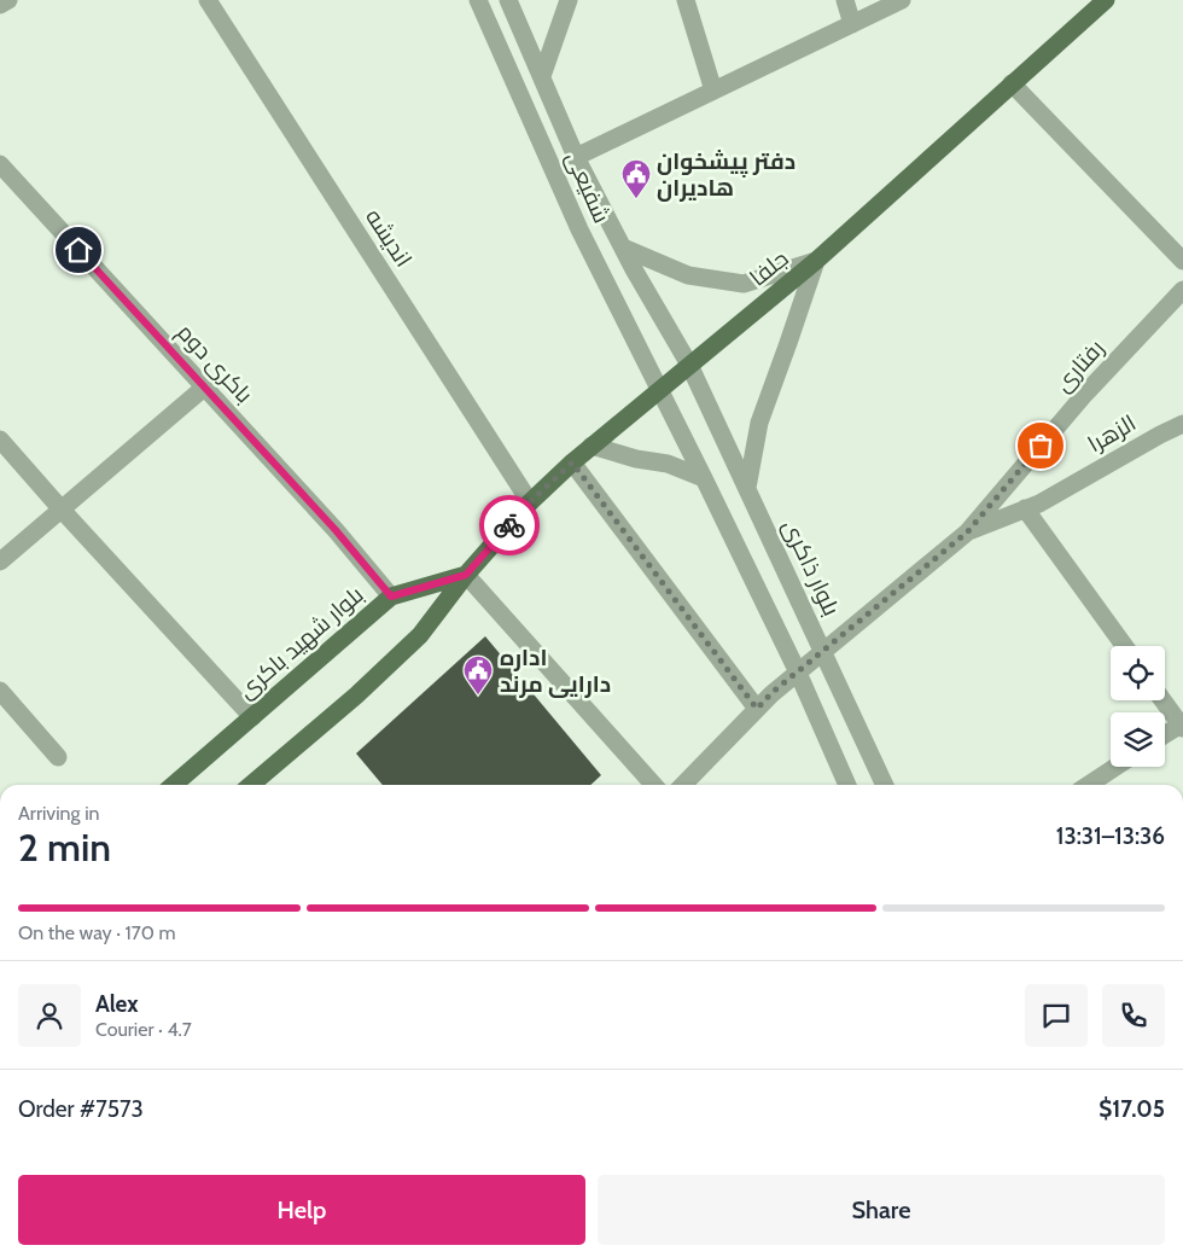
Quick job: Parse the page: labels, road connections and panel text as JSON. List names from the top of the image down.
{
  "streets": {
    "main road": ["جلفا", "بلوار شهید باکری"],
    "street": [
      "شفیعی",
      "اندیشه",
      "باکری دوم",
      "رفتاری",
      "الزهرا",
      "بلوار ذاکری"
    ]
  },
  "crossings": [
    ["شفیعی", "جلفا"],
    ["شفیعی", "بلوار ذاکری"],
    ["اندیشه", "جلفا"],
    ["جلفا", "بلوار ذاکری"],
    ["جلفا", "بلوار شهید باکری"],
    ["باکری دوم", "بلوار شهید باکری"],
    ["رفتاری", "الزهرا"]
  ],
  "places": {
    "public building": ["دفتر پیشخوان هادیران", "اداره دارایی مرند"]
  },
  "page": {
    "heading": ["2 min", "Arriving in", "13:31–13:36"],
    "panel": [
      "Alex",
      "Courier · 4.7",
      "Order #7573",
      "$17.05"
    ],
    "bar": "On the way · 170 m",
    "buttons": ["Help", "Share"]
  }
}
